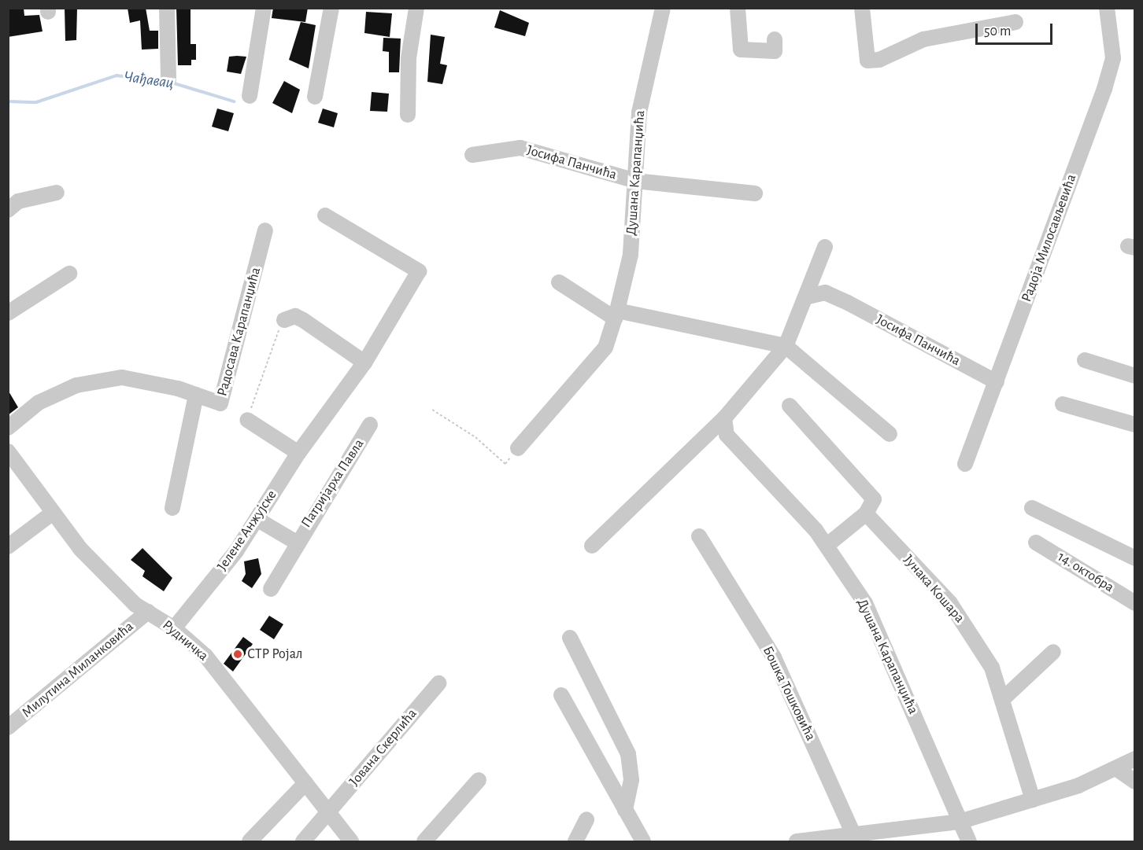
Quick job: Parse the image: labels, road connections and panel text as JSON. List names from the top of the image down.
{
  "streets": {
    "street": [
      "Јосифа Панчића",
      "Душана Карапанџића",
      "Радоја Милосављевића",
      "Радосава Карапанџића",
      "Патријарха Павла",
      "Јелене Анжујске",
      "14. октобра",
      "Јунака Кошара",
      "Рудничка",
      "Милутина Миланковића",
      "Бошка Тошковића",
      "Јована Скерлића"
    ]
  },
  "crossings": [
    ["Јосифа Панчића", "Душана Карапанџића"],
    ["Јосифа Панчића", "Радоја Милосављевића"],
    ["Патријарха Павла", "Јелене Анжујске"],
    ["Јелене Анжујске", "Рудничка"],
    ["Рудничка", "Милутина Миланковића"],
    ["Рудничка", "Јована Скерлића"]
  ],
  "water": ["Чађавац"],
  "places": ["СТР Ројал"],
  "scale_bar": "50 m"
}
